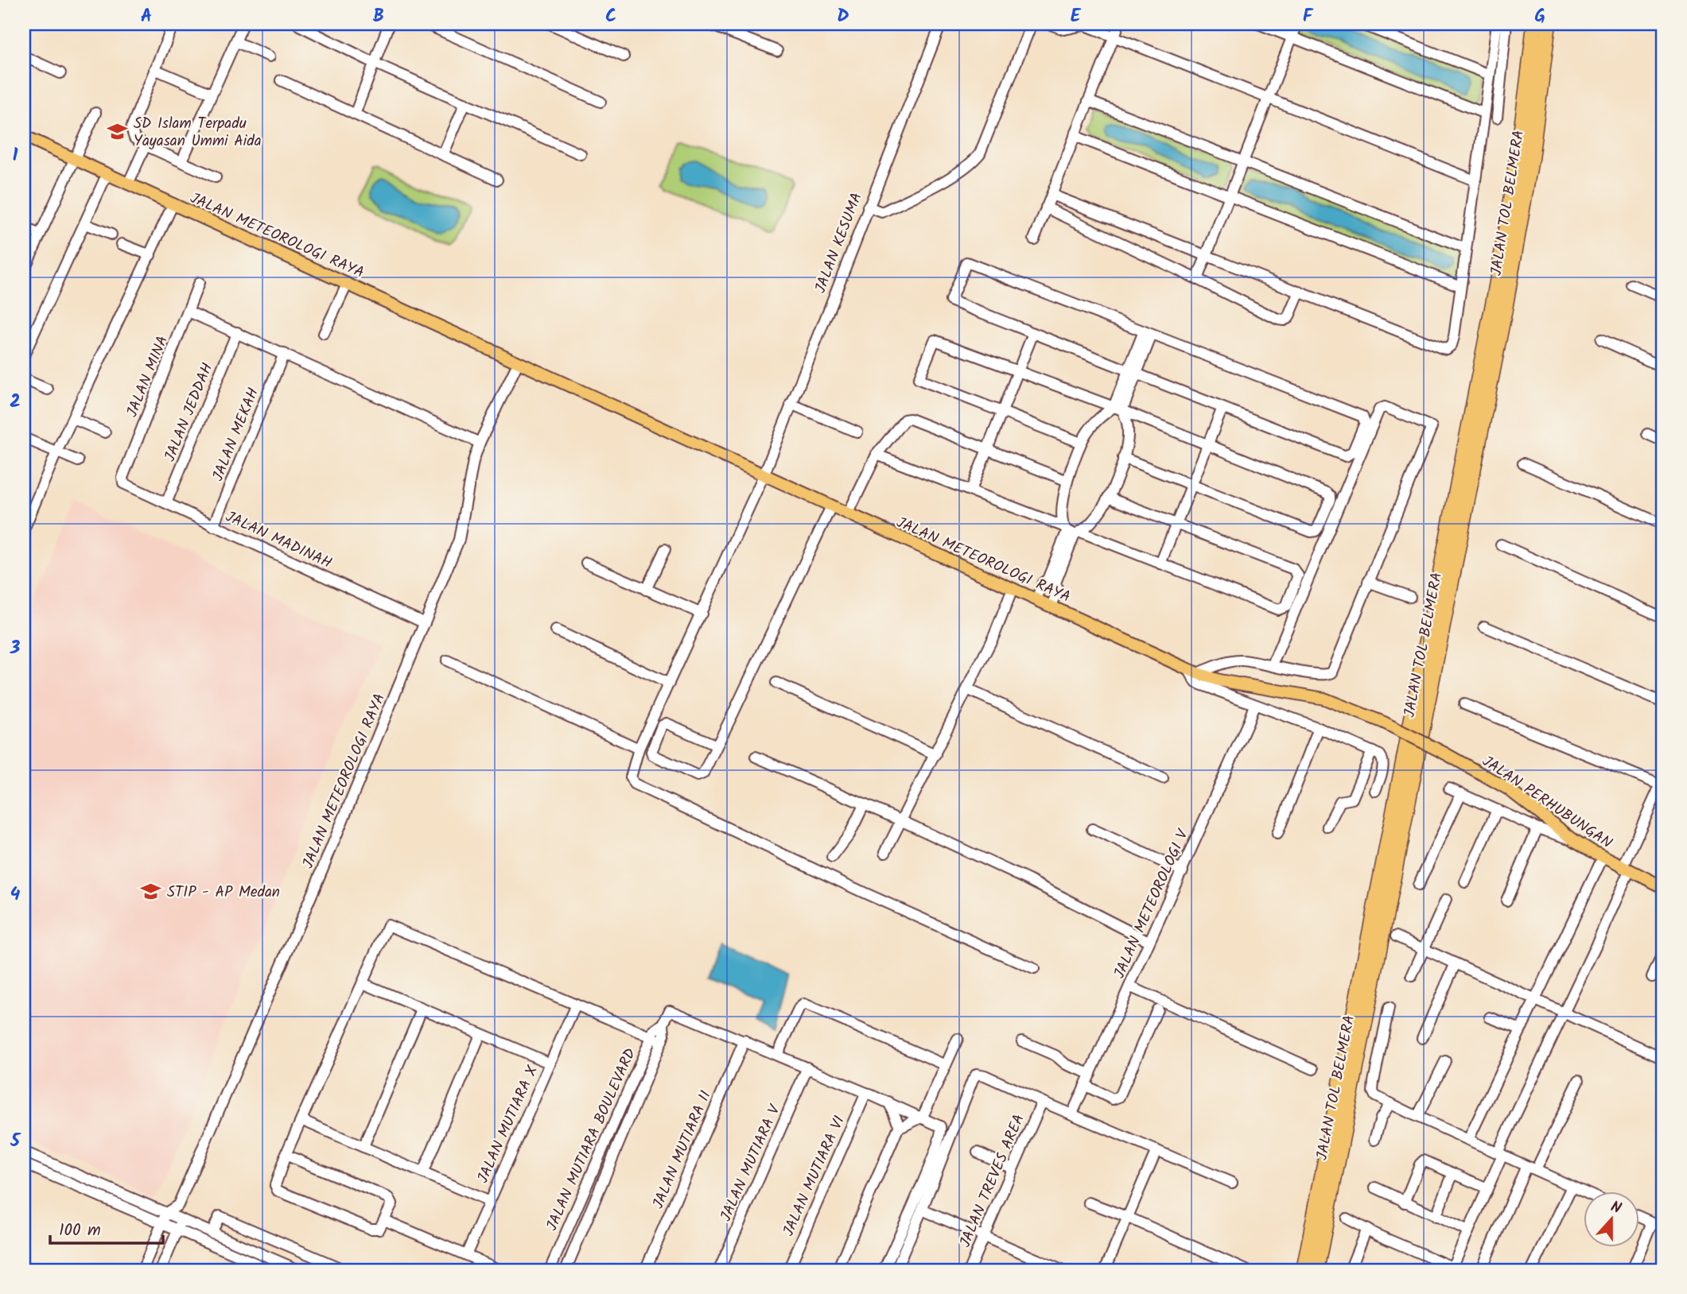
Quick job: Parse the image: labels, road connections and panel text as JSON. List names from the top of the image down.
{
  "streets": {
    "highway": ["JALAN TOL BELMERA"],
    "main road": ["JALAN METEOROLOGI RAYA", "JALAN PERHUBUNGAN"],
    "street": [
      "JALAN KESUMA",
      "JALAN MINA",
      "JALAN JEDDAH",
      "JALAN MEKAH",
      "JALAN MADINAH",
      "JALAN METEOROLOGI V",
      "JALAN MUTIARA X",
      "JALAN MUTIARA BOULEVARD",
      "JALAN MUTIARA II",
      "JALAN MUTIARA V",
      "JALAN MUTIARA VI",
      "JALAN TREVES AREA"
    ]
  },
  "crossings": [
    ["JALAN METEOROLOGI RAYA", "JALAN KESUMA"],
    ["JALAN METEOROLOGI RAYA", "JALAN MADINAH"],
    ["JALAN METEOROLOGI RAYA", "JALAN PERHUBUNGAN"],
    ["JALAN MINA", "JALAN MADINAH"],
    ["JALAN JEDDAH", "JALAN MADINAH"],
    ["JALAN MEKAH", "JALAN MADINAH"]
  ],
  "places": {
    "school or university": ["SD Islam Terpadu Yayasan Ummi Aida", "STIP - AP Medan"]
  },
  "scale_bar": "100 m",
  "north": "top",
  "grid": {
    "columns": [
      "A",
      "B",
      "C",
      "D",
      "E",
      "F",
      "G"
    ],
    "rows": [
      "1",
      "2",
      "3",
      "4",
      "5"
    ]
  }
}
